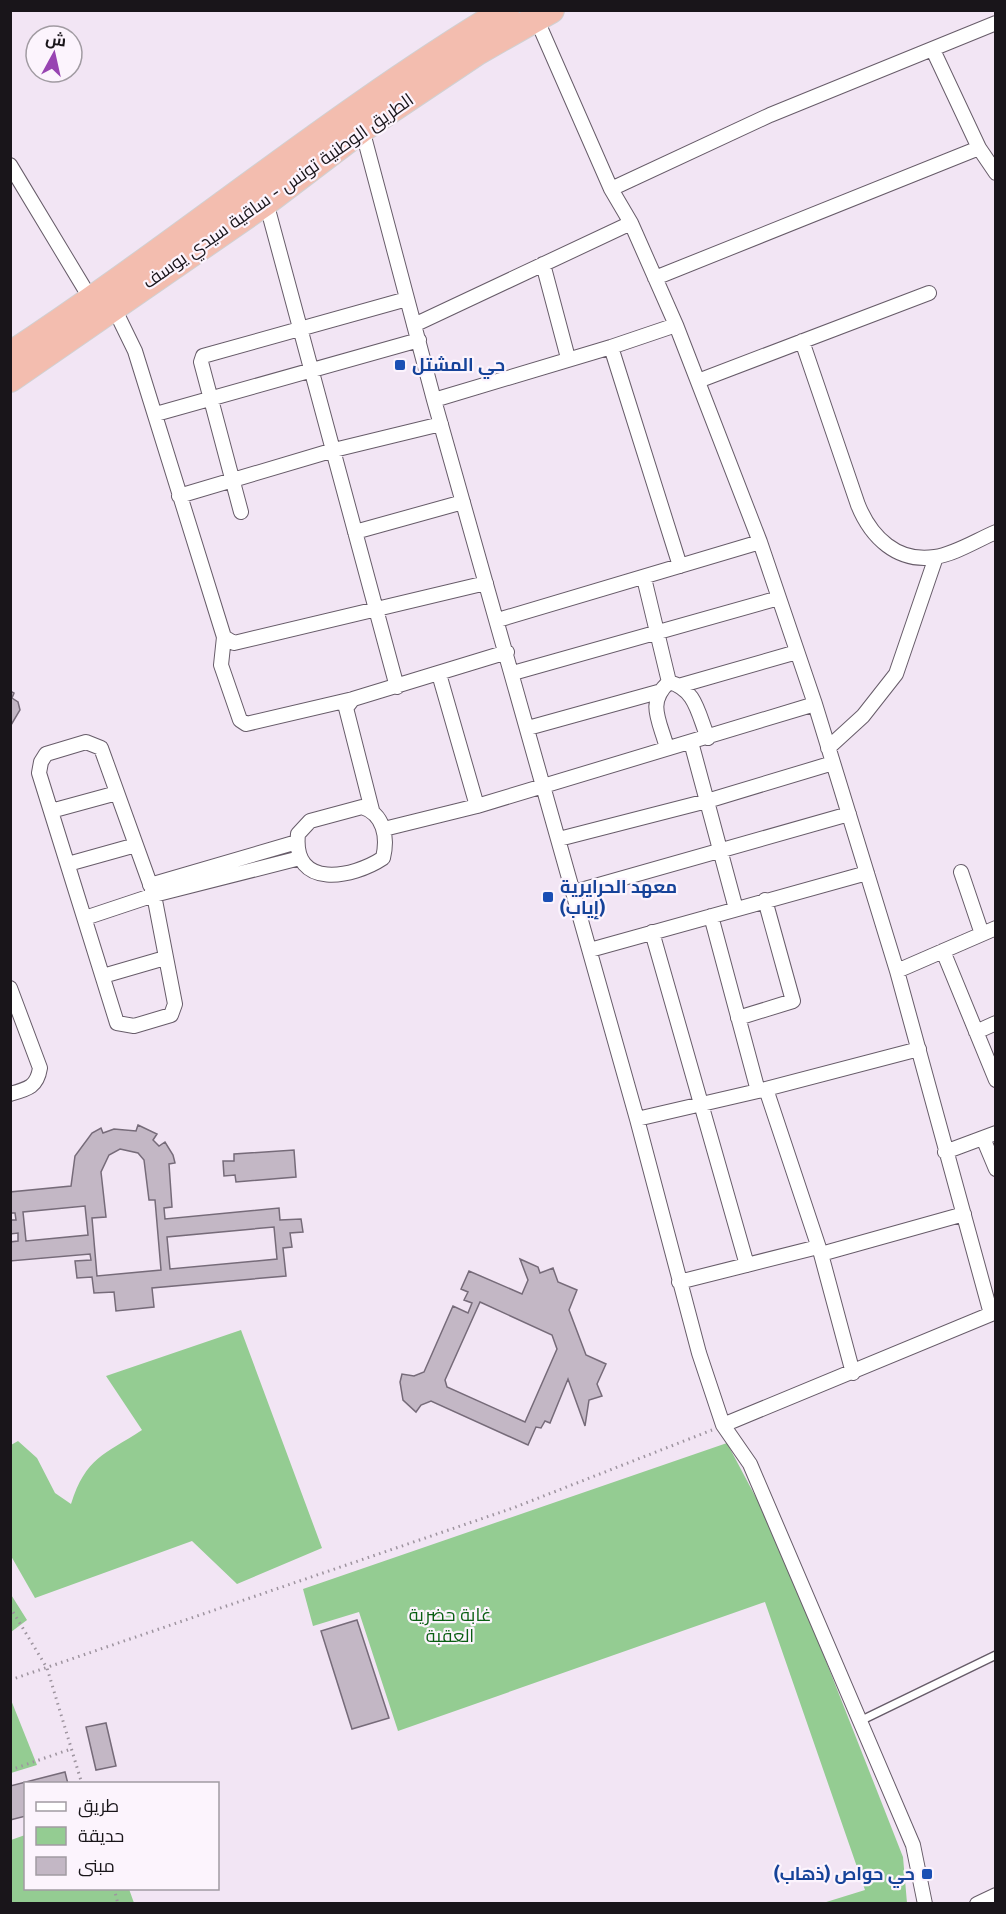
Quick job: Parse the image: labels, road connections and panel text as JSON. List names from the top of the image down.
{
  "streets": {
    "highway": ["الطريق الوطنية تونس - ساقية سيدي يوسف"]
  },
  "parks": ["غابة حضرية العقبة"],
  "places": {
    "transit": ["حي المشتل", "معهد الحرايرية (إياب)", "حي حواص (ذهاب)"]
  },
  "legend": ["طريق", "حديقة", "مبنى"],
  "north": "top"
}
